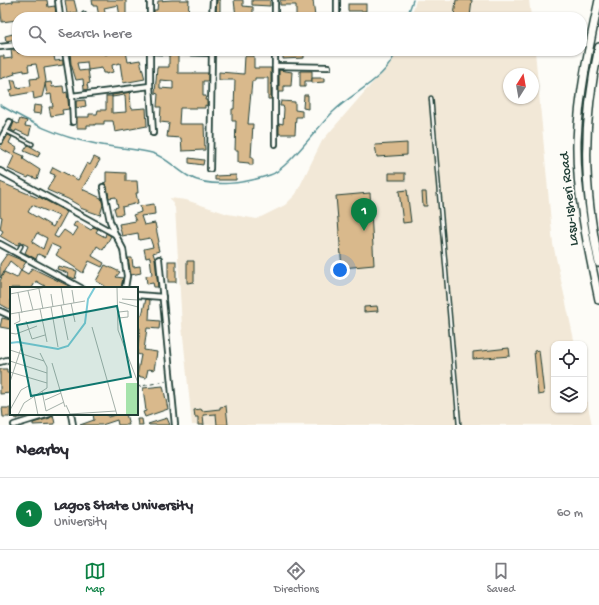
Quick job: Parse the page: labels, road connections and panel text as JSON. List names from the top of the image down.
{
  "streets": {
    "main road": ["Lasu-Isheri Road"]
  },
  "north": "top",
  "page": {
    "search": "Search here",
    "pins": "1",
    "heading": "Nearby",
    "list": [
      {
        "mark": "1",
        "name": "Lagos State University",
        "note": "University",
        "value": "60 m"
      }
    ],
    "nav": ["Map", "Directions", "Saved"]
  }
}
